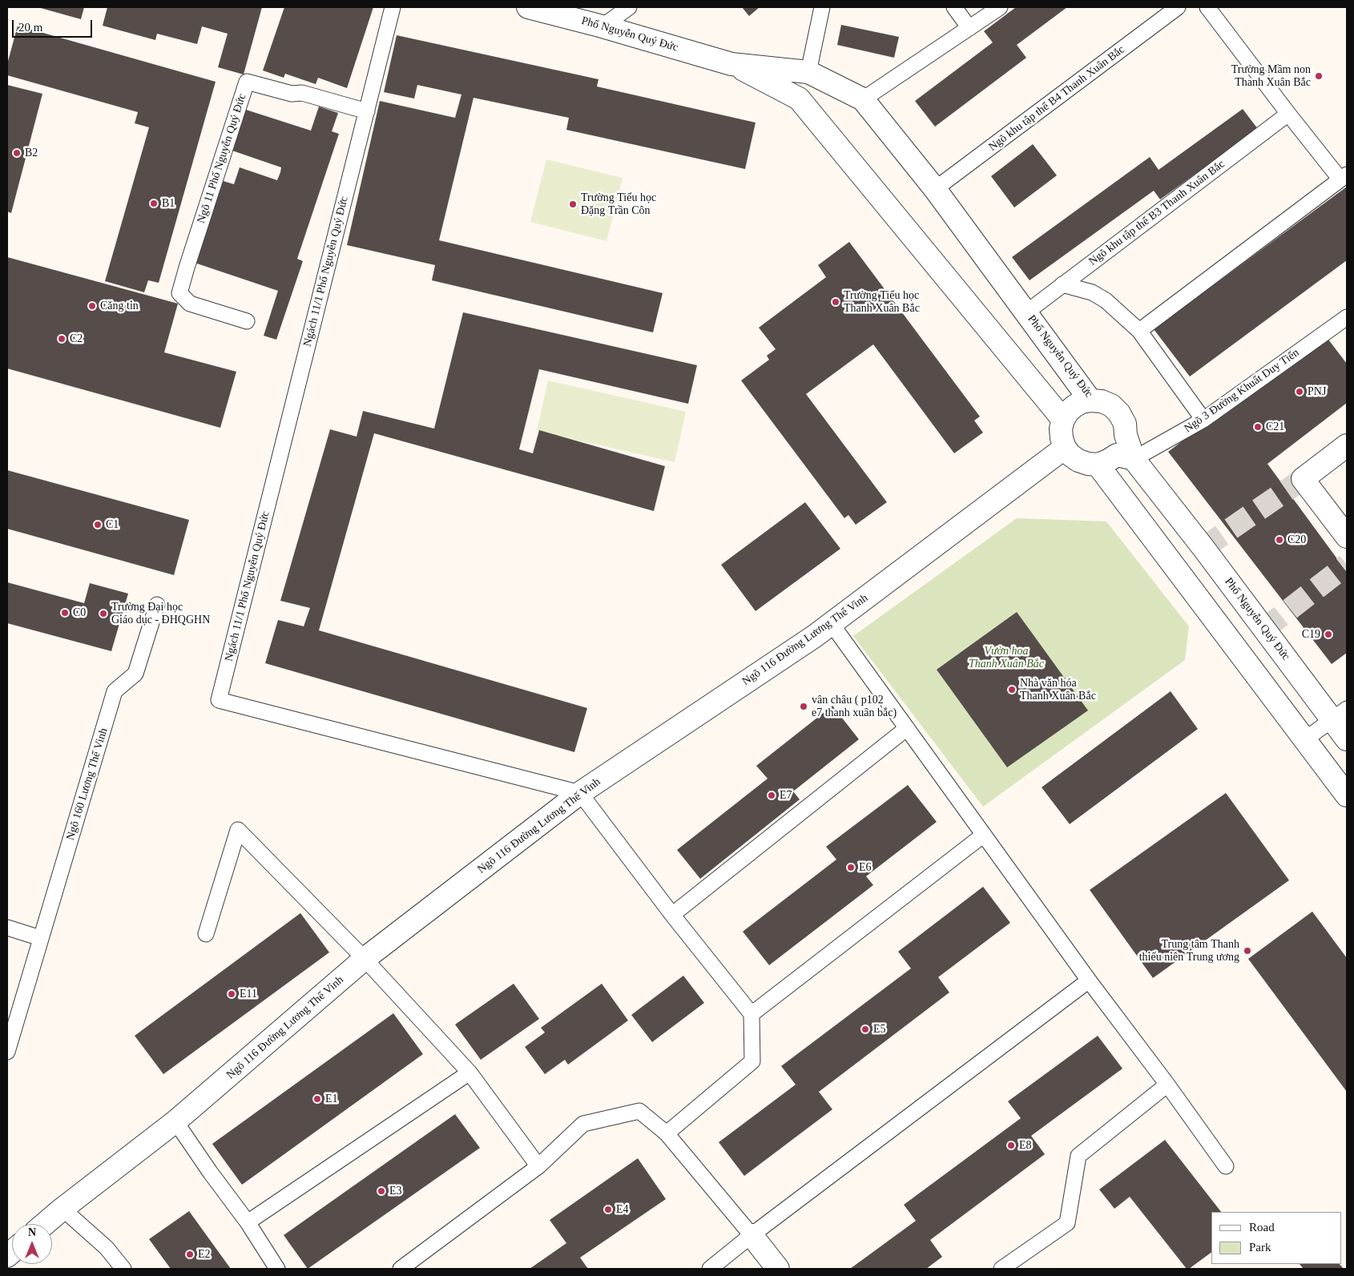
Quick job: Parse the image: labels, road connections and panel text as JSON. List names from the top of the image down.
{
  "streets": {
    "street": ["Phố Nguyễn Quý Đức", "Ngõ 116 Đường Lương Thế Vinh"],
    "lane": [
      "Ngõ khu tập thể B4 Thanh Xuân Bắc",
      "Ngõ 11 Phố Nguyễn Quý Đức",
      "Ngõ khu tập thể B3 Thanh Xuân Bắc",
      "Ngách 11/1 Phố Nguyễn Quý Đức",
      "Ngõ 3 Đường Khuất Duy Tiến",
      "Ngõ 160 Lương Thế Vinh"
    ]
  },
  "crossings": [
    ["Phố Nguyễn Quý Đức", "Ngõ khu tập thể B4 Thanh Xuân Bắc"],
    ["Phố Nguyễn Quý Đức", "Ngõ khu tập thể B3 Thanh Xuân Bắc"],
    ["Phố Nguyễn Quý Đức", "Ngõ 3 Đường Khuất Duy Tiến"],
    ["Phố Nguyễn Quý Đức", "Ngõ 116 Đường Lương Thế Vinh"],
    ["Ngõ 11 Phố Nguyễn Quý Đức", "Ngách 11/1 Phố Nguyễn Quý Đức"],
    ["Ngách 11/1 Phố Nguyễn Quý Đức", "Ngõ 116 Đường Lương Thế Vinh"],
    ["Ngõ 3 Đường Khuất Duy Tiến", "Ngõ 116 Đường Lương Thế Vinh"]
  ],
  "parks": ["Vườn hoa Thanh Xuân Bắc"],
  "places": [
    "Trường Mầm non Thanh Xuân Bắc",
    "B2",
    "B1",
    "Trường Tiểu học Đặng Trần Côn",
    "Trường Tiểu học Thanh Xuân Bắc",
    "Căng tin",
    "C2",
    "PNJ",
    "C21",
    "C1",
    "C20",
    "C0",
    "Trường Đại học Giáo dục - ĐHQGHN",
    "C19",
    "Nhà văn hóa Thanh Xuân Bắc",
    "vân châu ( p102 e7 thanh xuân bắc)",
    "E7",
    "E6",
    "Trung tâm Thanh thiếu niên Trung ương",
    "E11",
    "E5",
    "E1",
    "E8",
    "E3",
    "E4",
    "E2"
  ],
  "legend": ["Road", "Park"],
  "scale_bar": "20 m",
  "north": "top"
}
